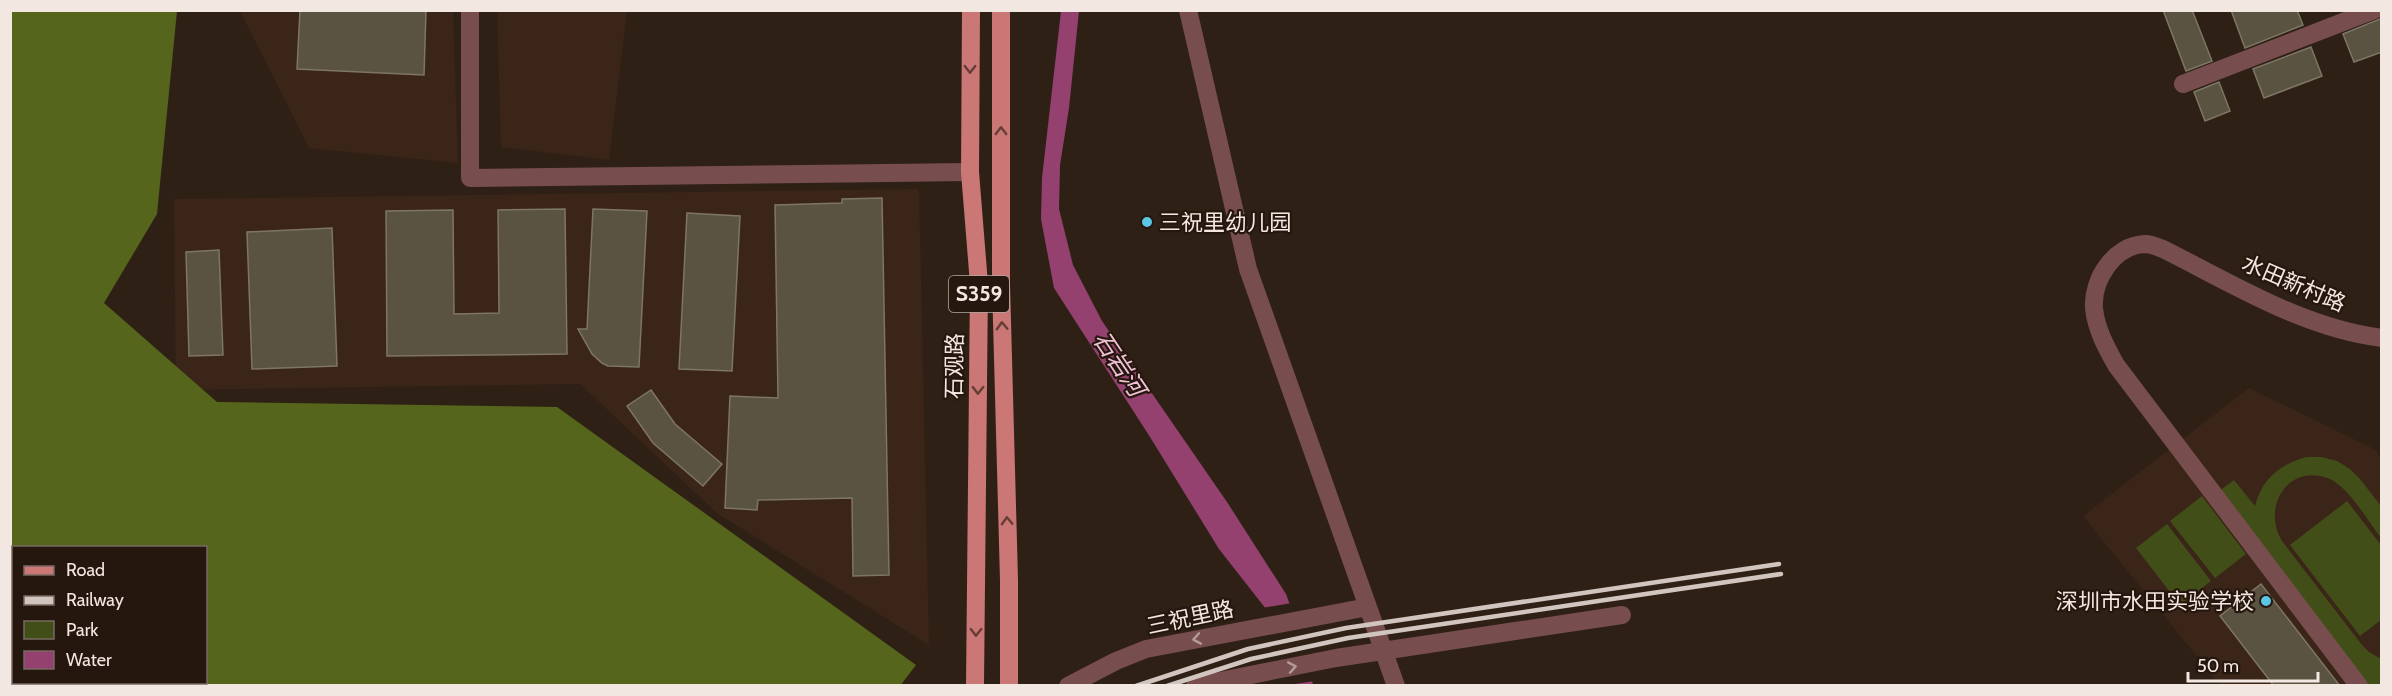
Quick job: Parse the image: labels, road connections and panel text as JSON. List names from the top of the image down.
{
  "streets": {
    "main road": ["S359", "石观路"],
    "street": ["水田新村路", "三祝里路"]
  },
  "water": ["石岩河"],
  "places": ["三祝里幼儿园", "深圳市水田实验学校"],
  "legend": [
    "Road",
    "Railway",
    "Park",
    "Water"
  ],
  "scale_bar": "50 m"
}
